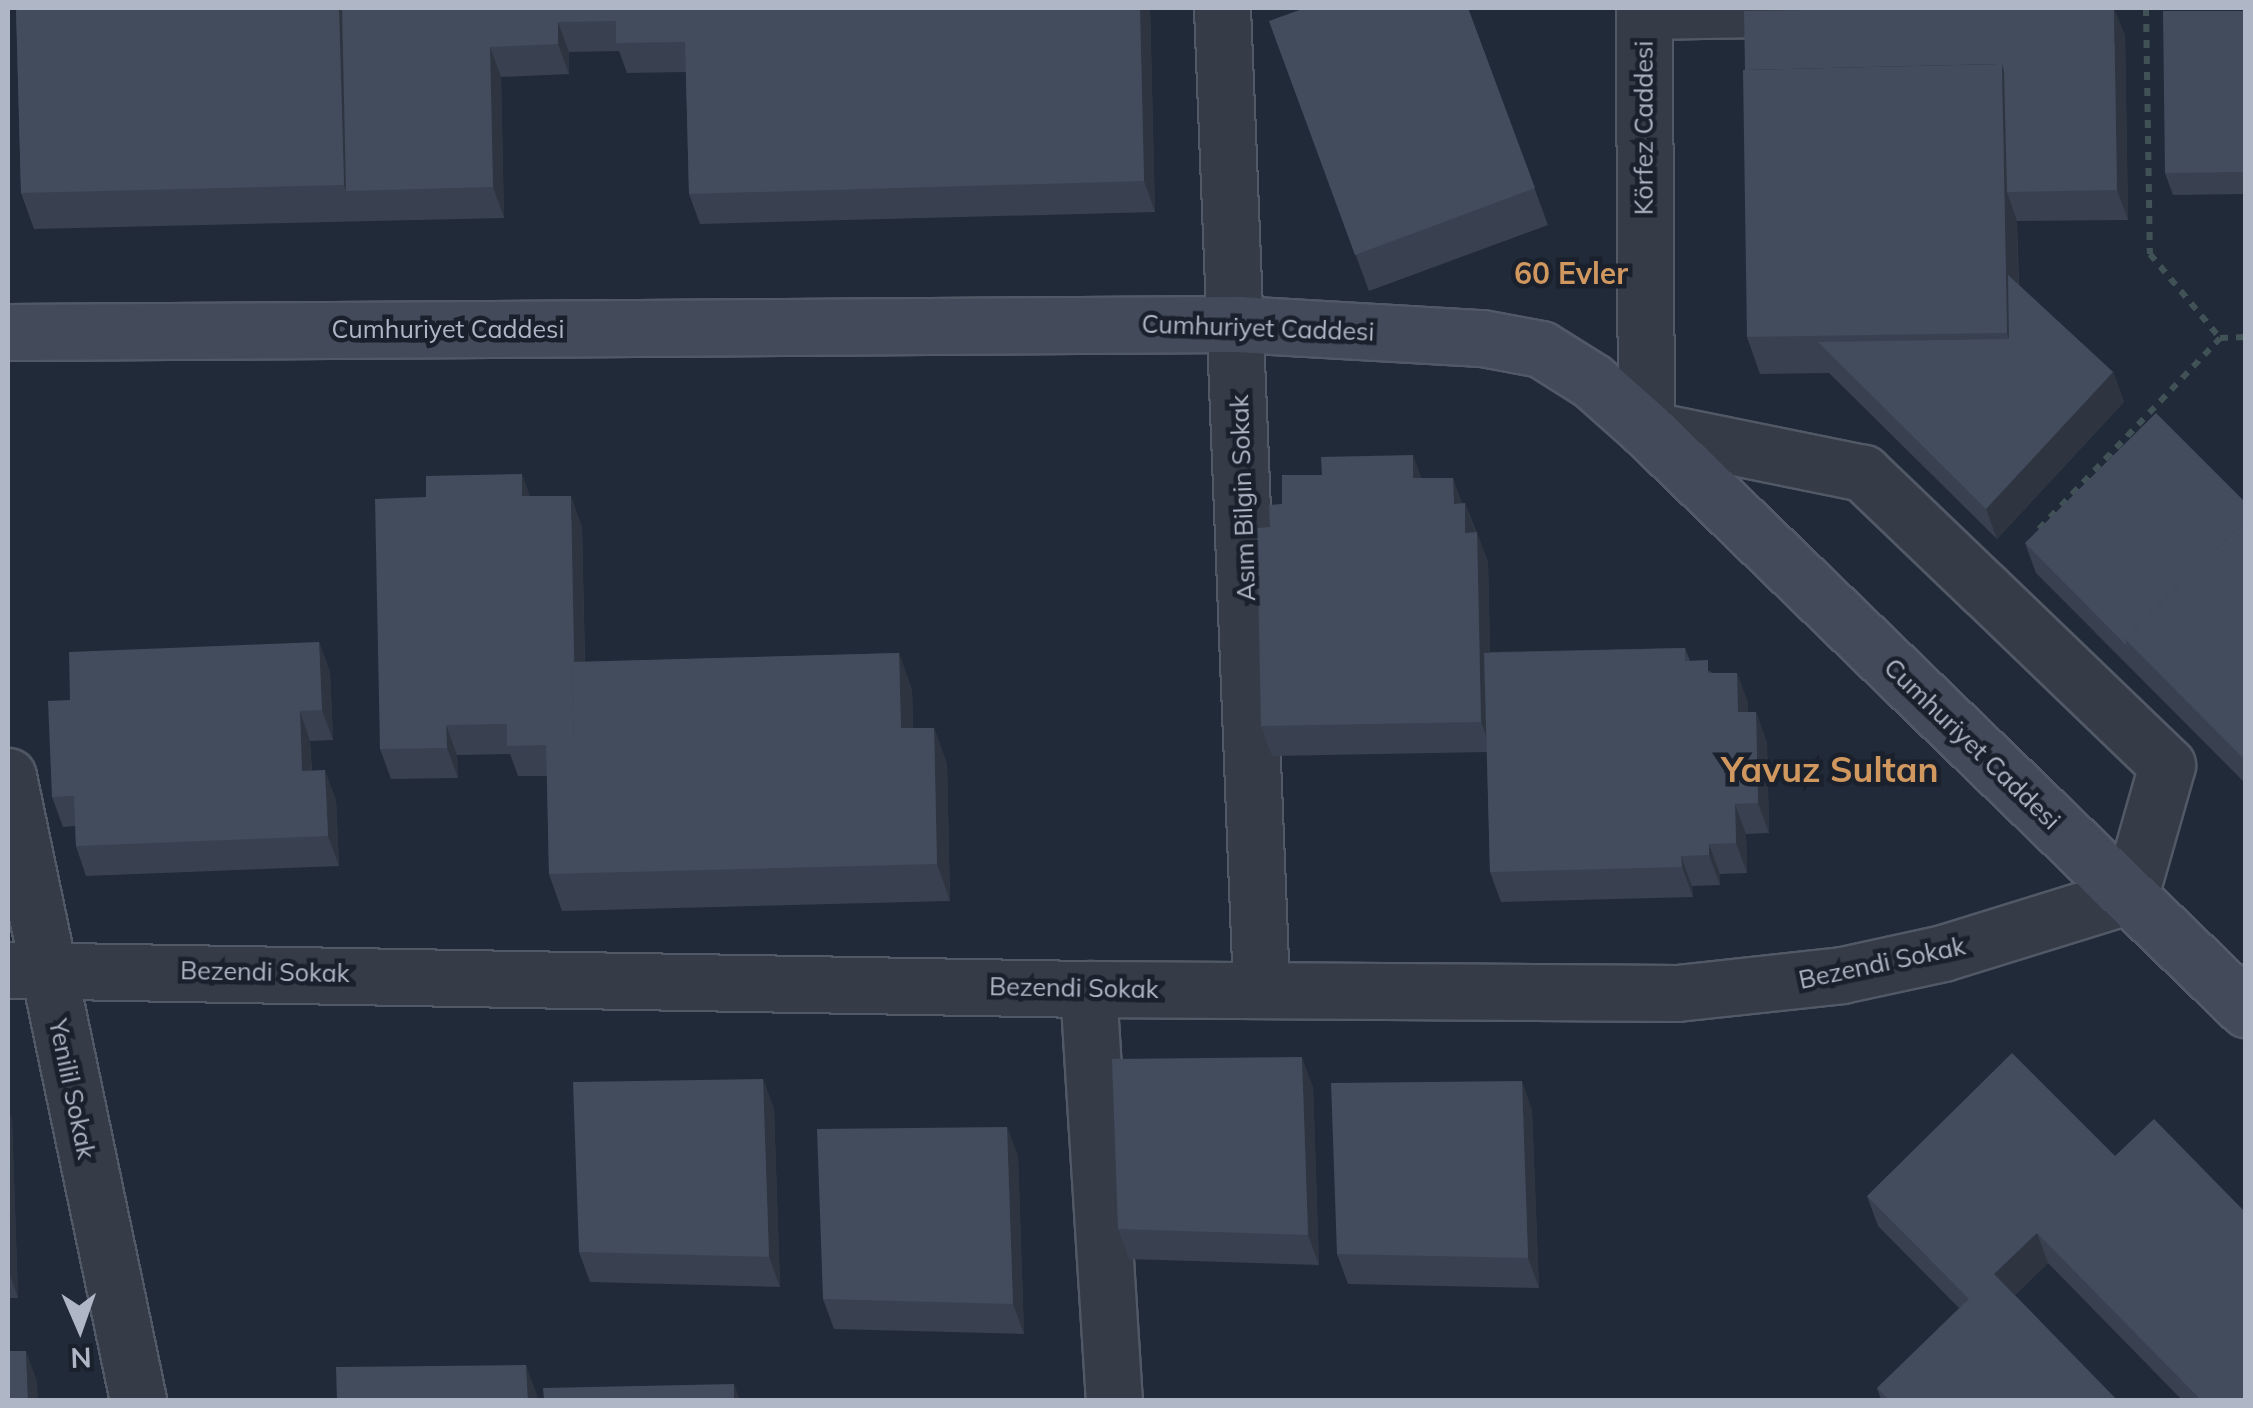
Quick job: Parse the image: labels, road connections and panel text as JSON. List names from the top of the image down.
{
  "streets": {
    "street": [
      "Körfez Caddesi",
      "Cumhuriyet Caddesi",
      "Asım Bilgin Sokak",
      "Bezendi Sokak",
      "Yenilil Sokak"
    ]
  },
  "crossings": [
    ["Körfez Caddesi", "Cumhuriyet Caddesi"],
    ["Cumhuriyet Caddesi", "Asım Bilgin Sokak"],
    ["Cumhuriyet Caddesi", "Bezendi Sokak"],
    ["Asım Bilgin Sokak", "Bezendi Sokak"],
    ["Bezendi Sokak", "Yenilil Sokak"]
  ],
  "districts": ["60 Evler", "Yavuz Sultan"],
  "north": "bottom"
}
